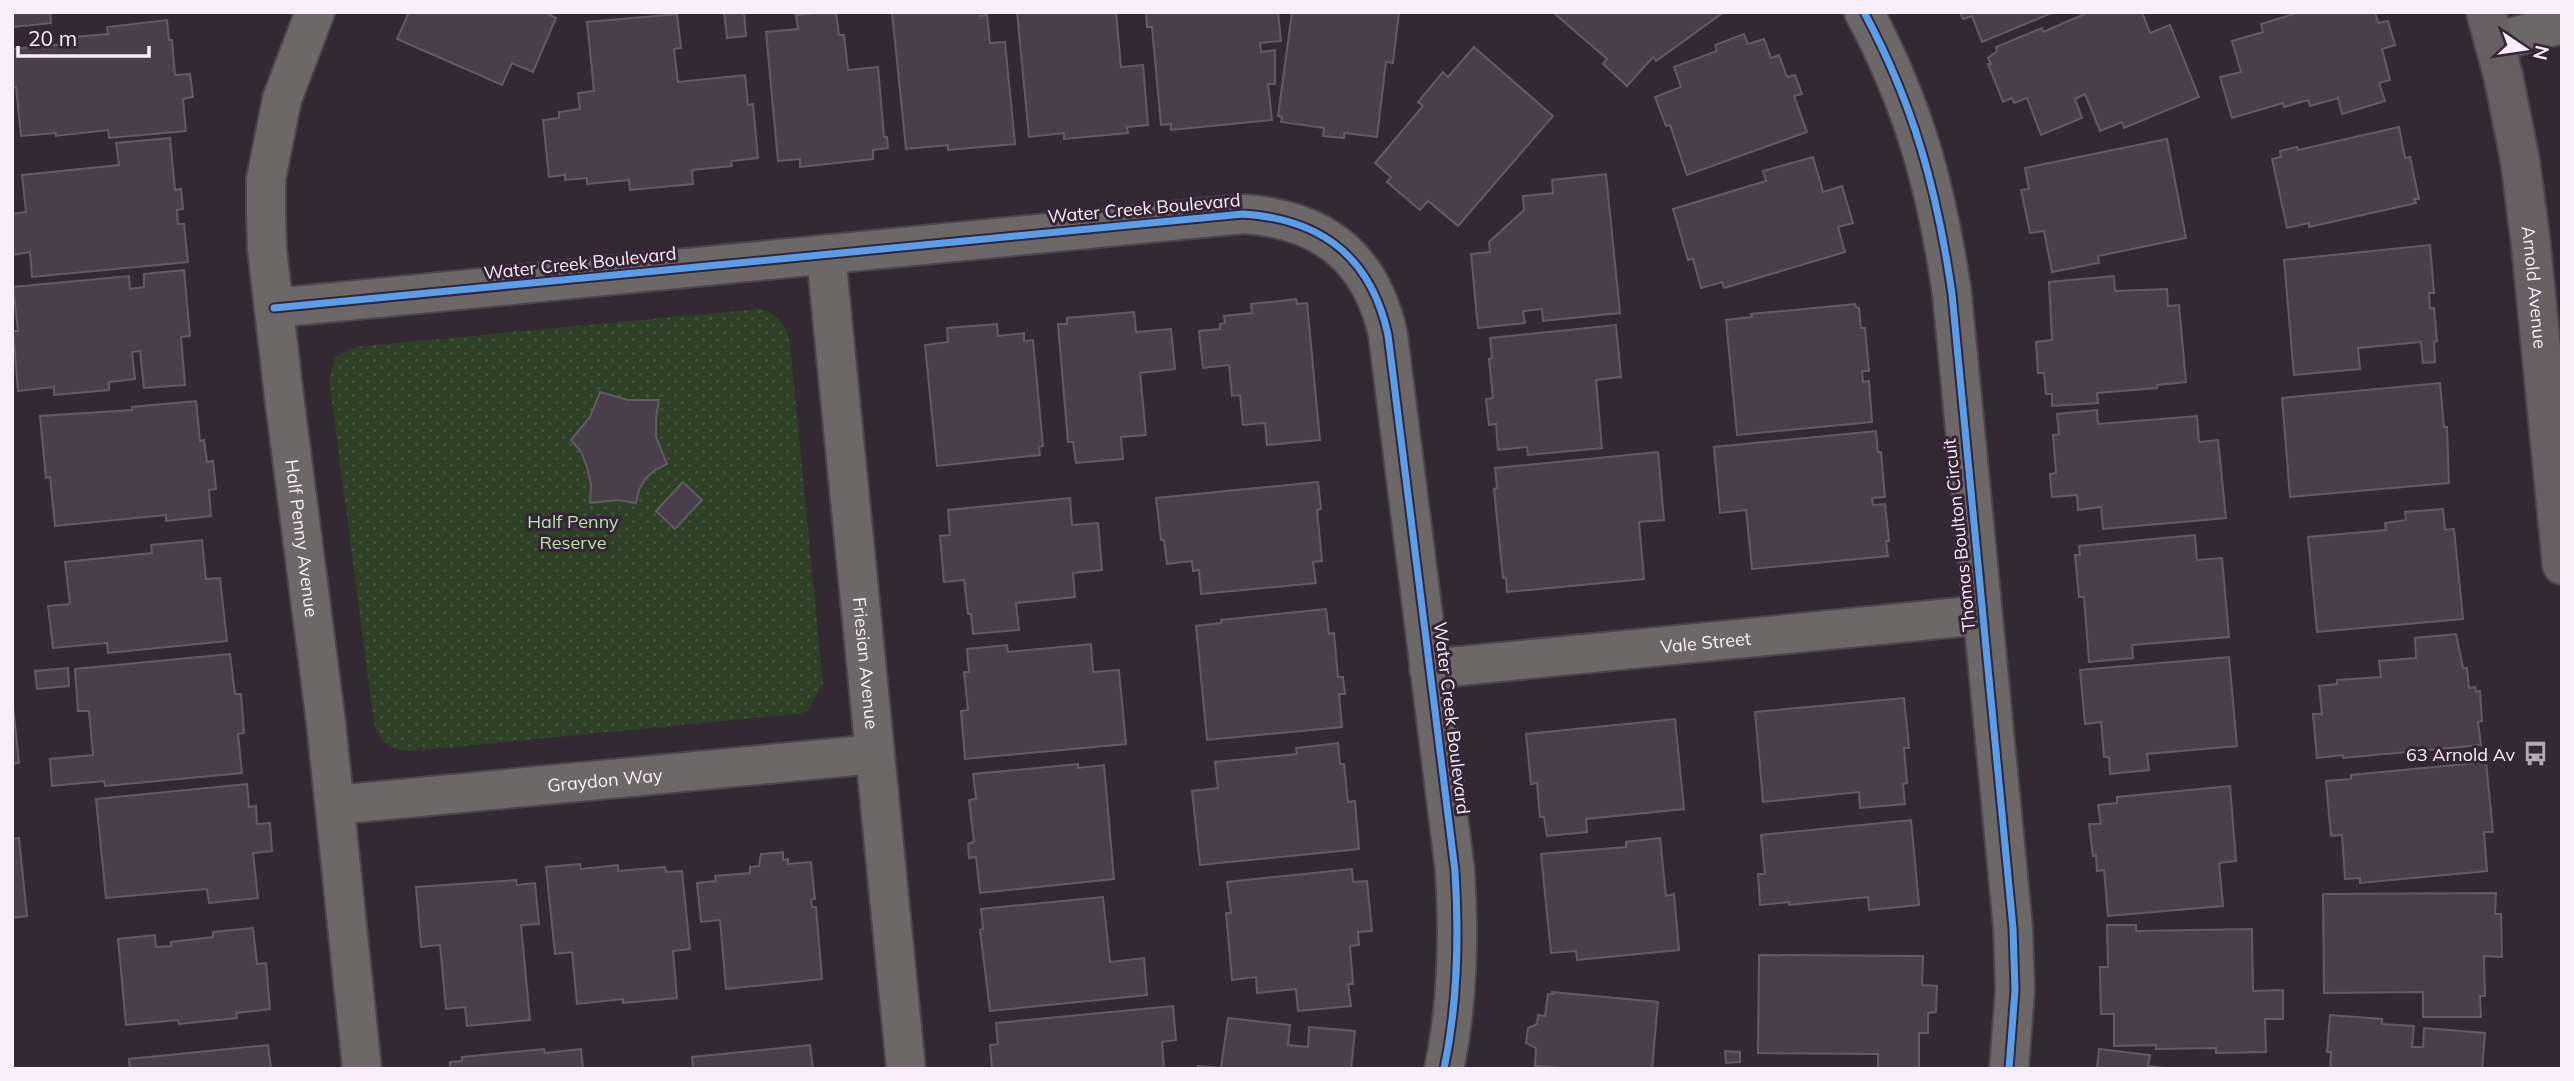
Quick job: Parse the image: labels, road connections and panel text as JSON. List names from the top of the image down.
{
  "streets": {
    "street": [
      "Water Creek Boulevard",
      "Arnold Avenue",
      "Thomas Boulton Circuit",
      "Half Penny Avenue",
      "Vale Street",
      "Friesian Avenue",
      "Graydon Way"
    ]
  },
  "crossings": [
    ["Water Creek Boulevard", "Half Penny Avenue"],
    ["Water Creek Boulevard", "Vale Street"],
    ["Water Creek Boulevard", "Friesian Avenue"],
    ["Thomas Boulton Circuit", "Vale Street"],
    ["Half Penny Avenue", "Graydon Way"],
    ["Friesian Avenue", "Graydon Way"]
  ],
  "parks": ["Half Penny Reserve"],
  "places": {
    "bus stop": ["63 Arnold Av"]
  },
  "scale_bar": "20 m",
  "north": "right"
}
